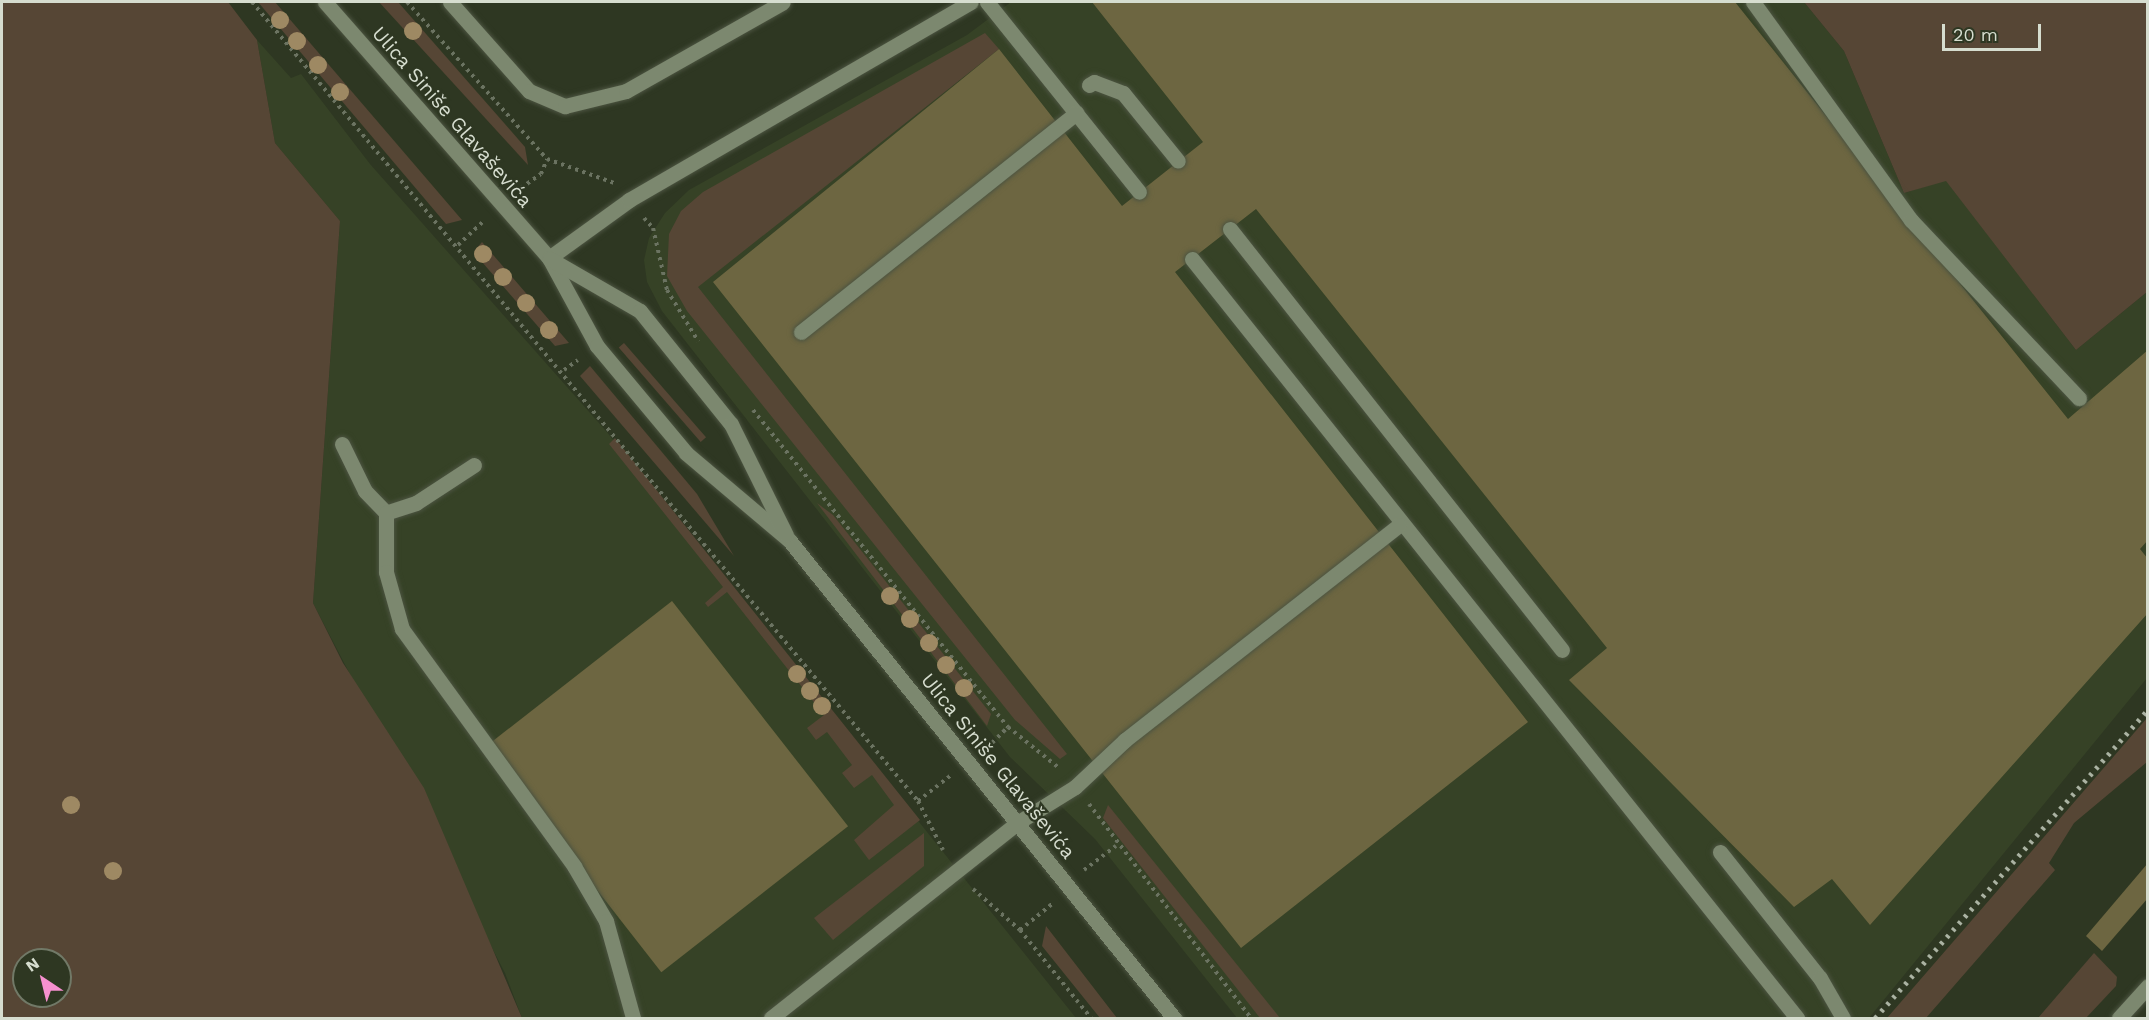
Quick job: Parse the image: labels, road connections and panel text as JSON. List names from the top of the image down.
{
  "streets": {
    "street": ["Ulica Siniše Glavaševića"]
  },
  "scale_bar": "20 m",
  "north": "top left"
}
